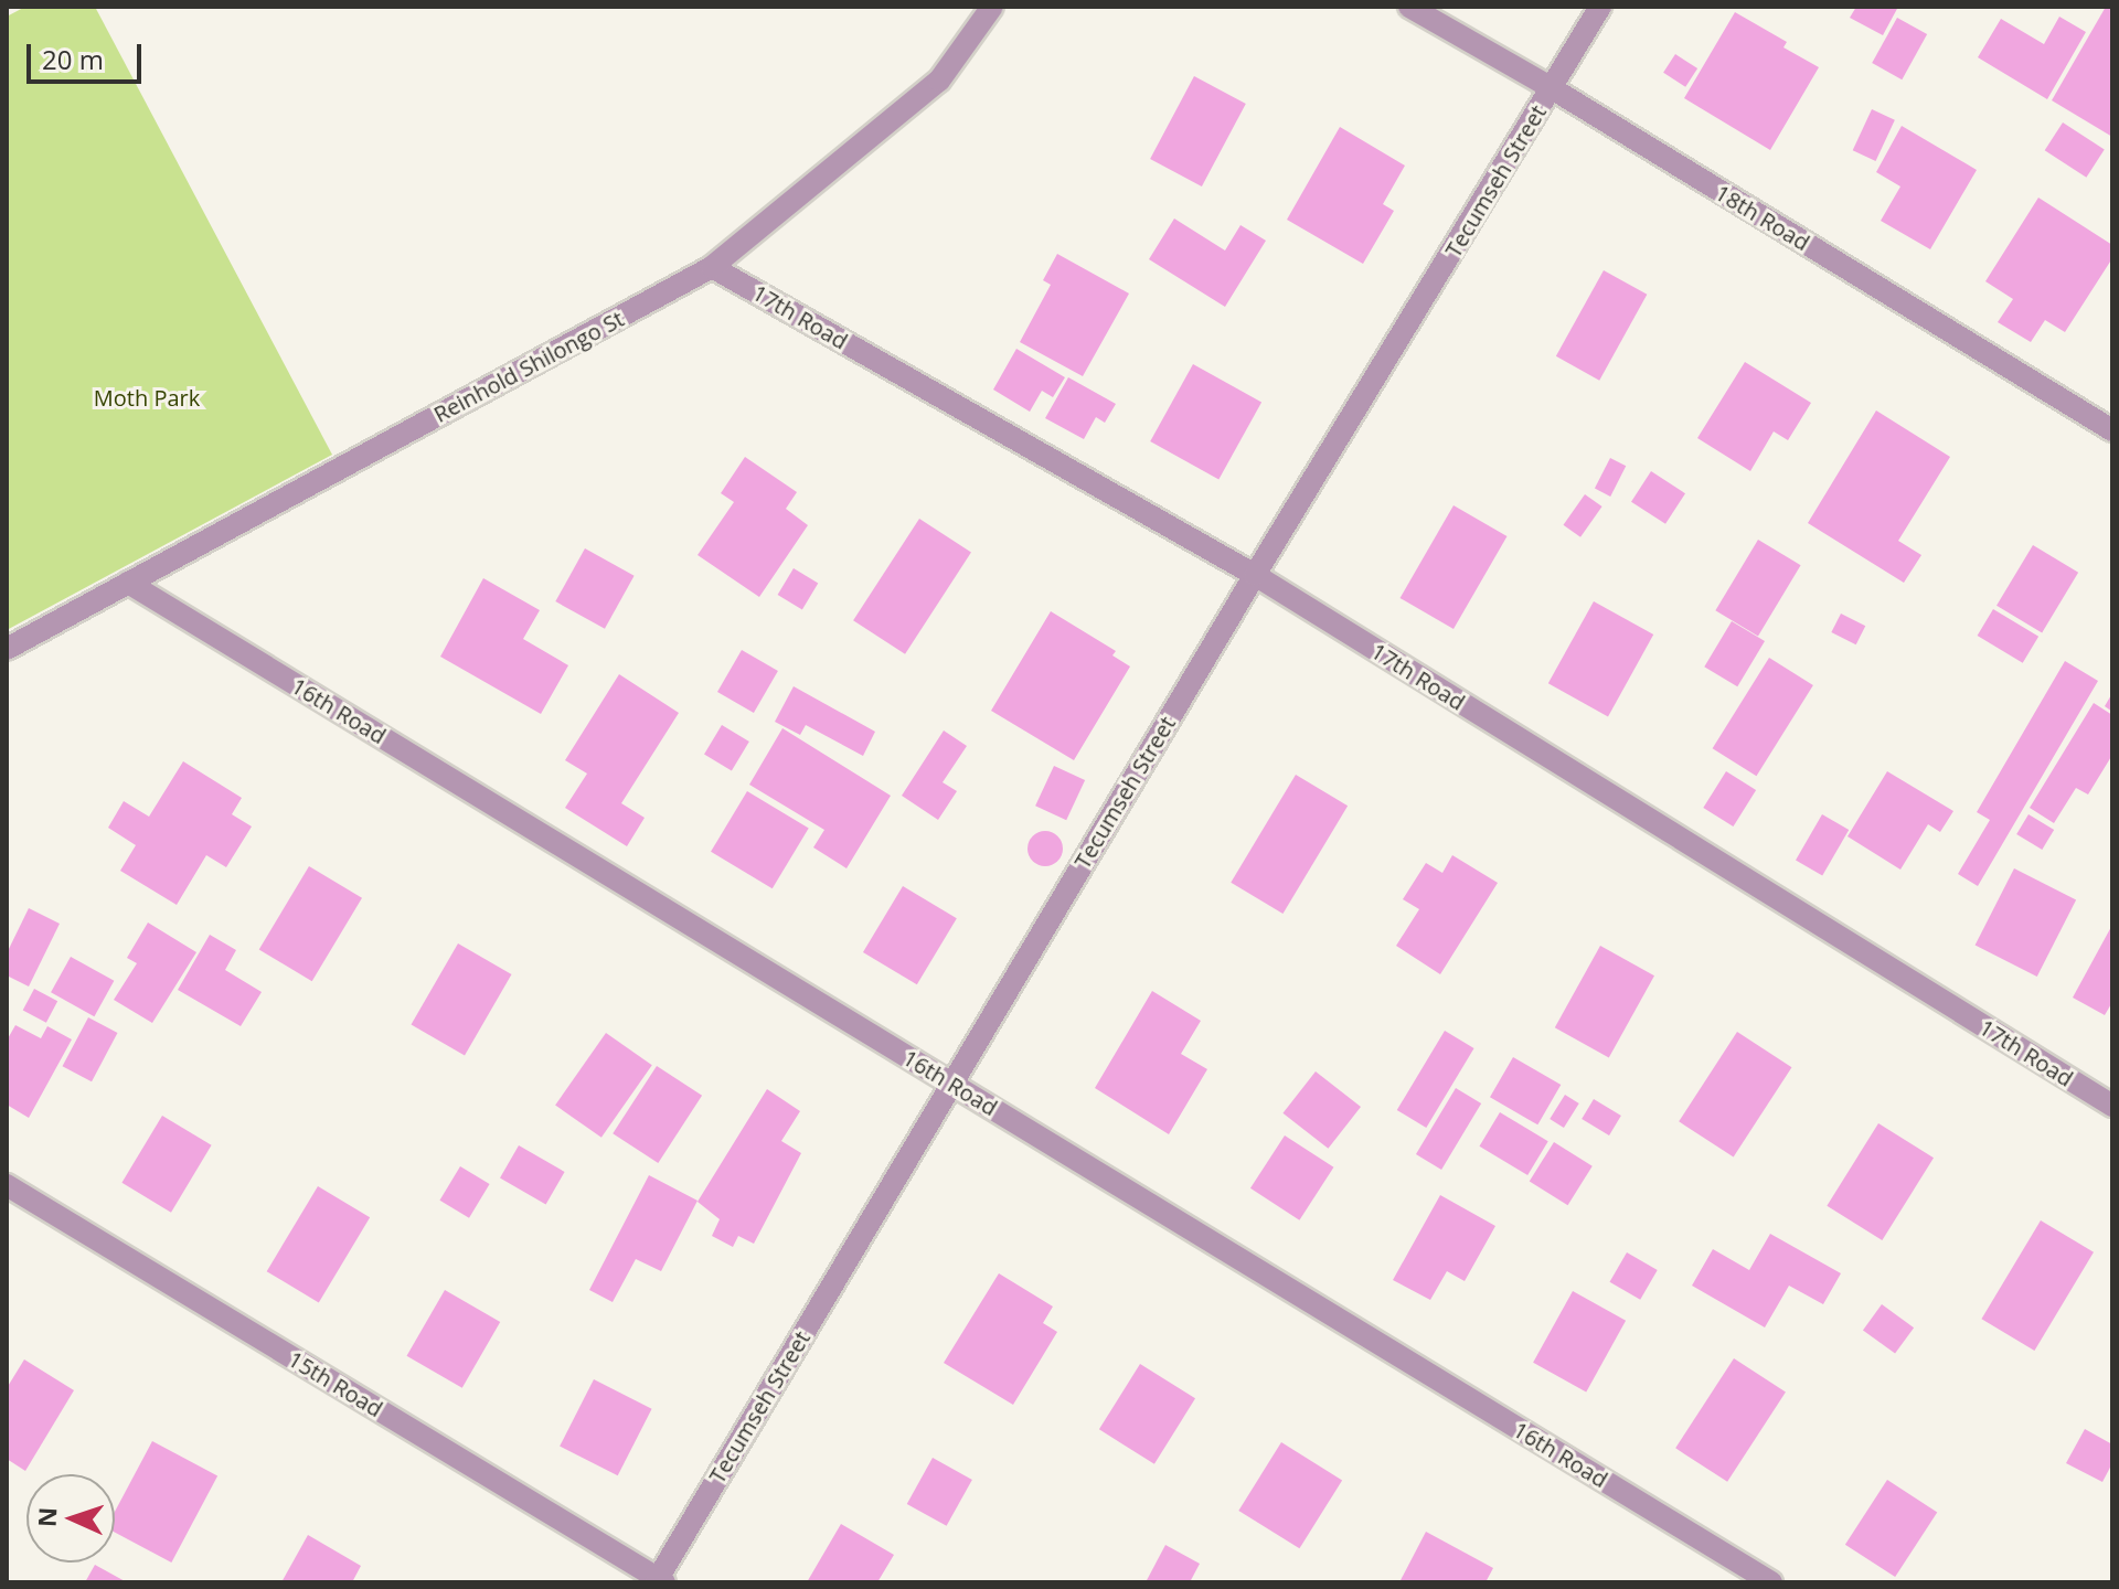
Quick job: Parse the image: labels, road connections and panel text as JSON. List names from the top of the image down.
{
  "streets": {
    "street": [
      "Tecumseh Street",
      "18th Road",
      "17th Road",
      "Reinhold Shilongo St",
      "16th Road",
      "15th Road"
    ]
  },
  "crossings": [
    ["Tecumseh Street", "18th Road"],
    ["Tecumseh Street", "17th Road"],
    ["Tecumseh Street", "16th Road"],
    ["Tecumseh Street", "15th Road"],
    ["17th Road", "Reinhold Shilongo St"],
    ["Reinhold Shilongo St", "16th Road"]
  ],
  "parks": ["Moth Park"],
  "scale_bar": "20 m",
  "north": "left"
}
